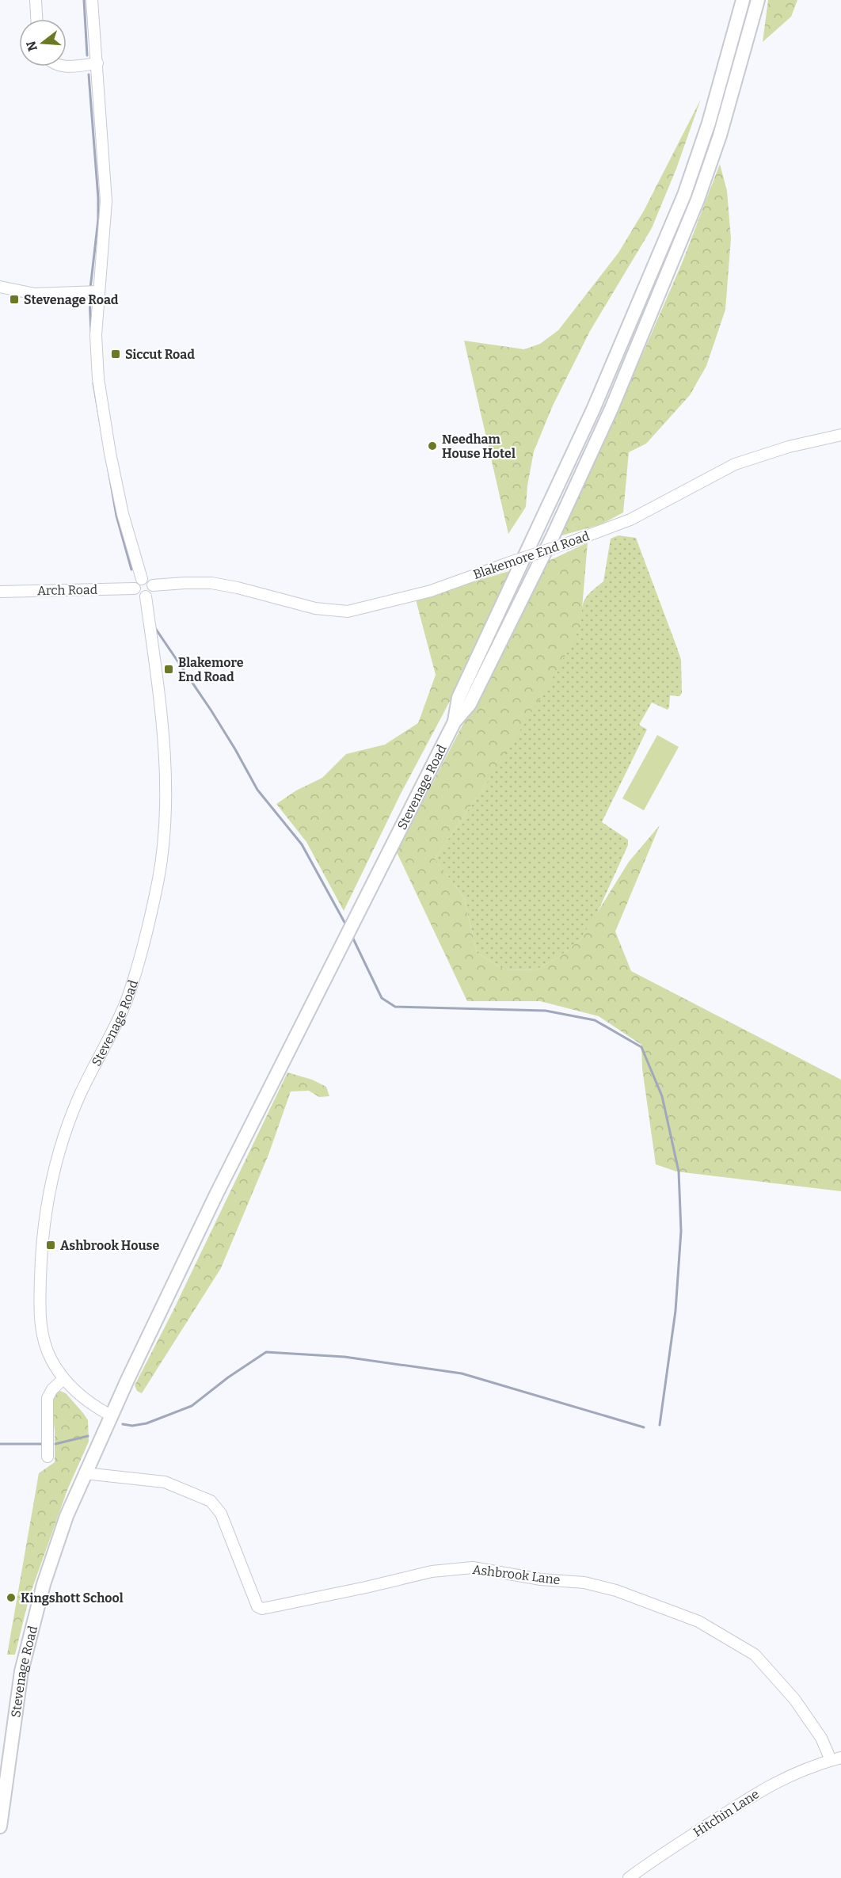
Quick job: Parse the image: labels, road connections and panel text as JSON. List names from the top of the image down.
{
  "streets": {
    "main road": ["Stevenage Road"],
    "street": [
      "Blakemore End Road",
      "Arch Road",
      "Ashbrook Lane",
      "Hitchin Lane"
    ]
  },
  "crossings": [
    ["Blakemore End Road", "Arch Road"],
    ["Blakemore End Road", "Stevenage Road"],
    ["Arch Road", "Stevenage Road"],
    ["Stevenage Road", "Ashbrook Lane"],
    ["Ashbrook Lane", "Hitchin Lane"]
  ],
  "places": {
    "transit": [
      "Stevenage Road",
      "Siccut Road",
      "Blakemore End Road",
      "Ashbrook House"
    ],
    "other": ["Needham House Hotel", "Kingshott School"]
  },
  "north": "left"
}
